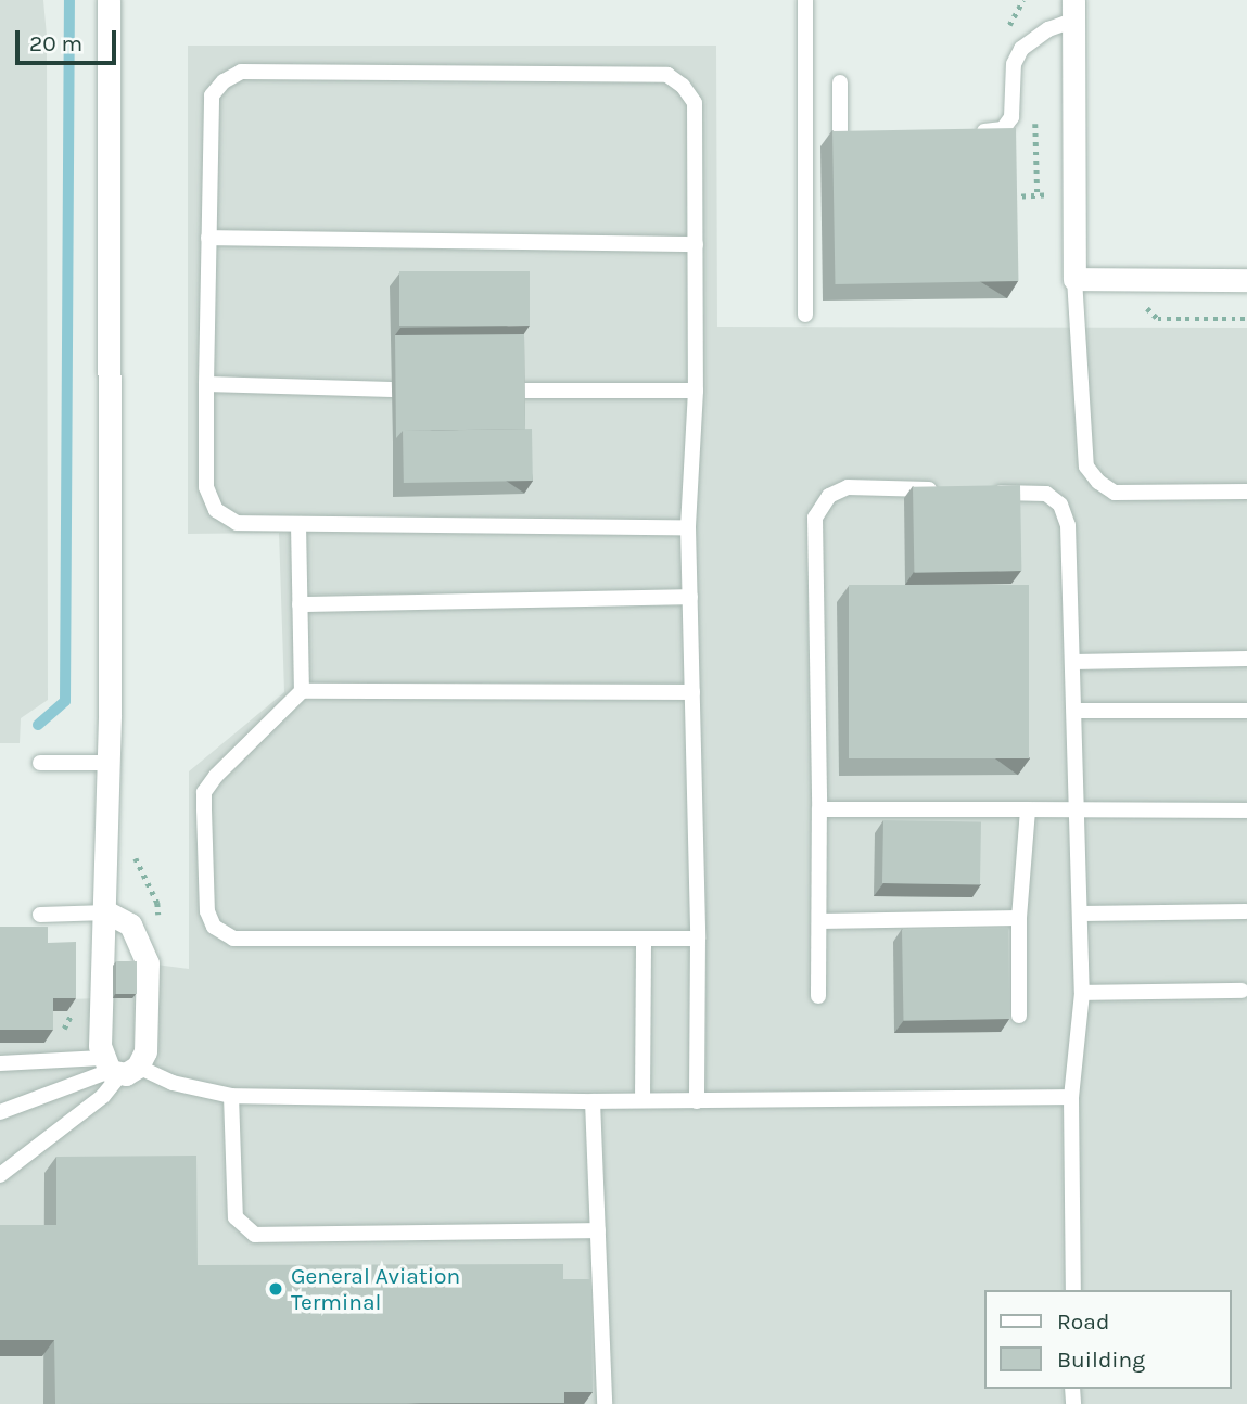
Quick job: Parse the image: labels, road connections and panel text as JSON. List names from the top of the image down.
{
  "places": ["General Aviation Terminal"],
  "legend": ["Road", "Building"],
  "scale_bar": "20 m"
}
